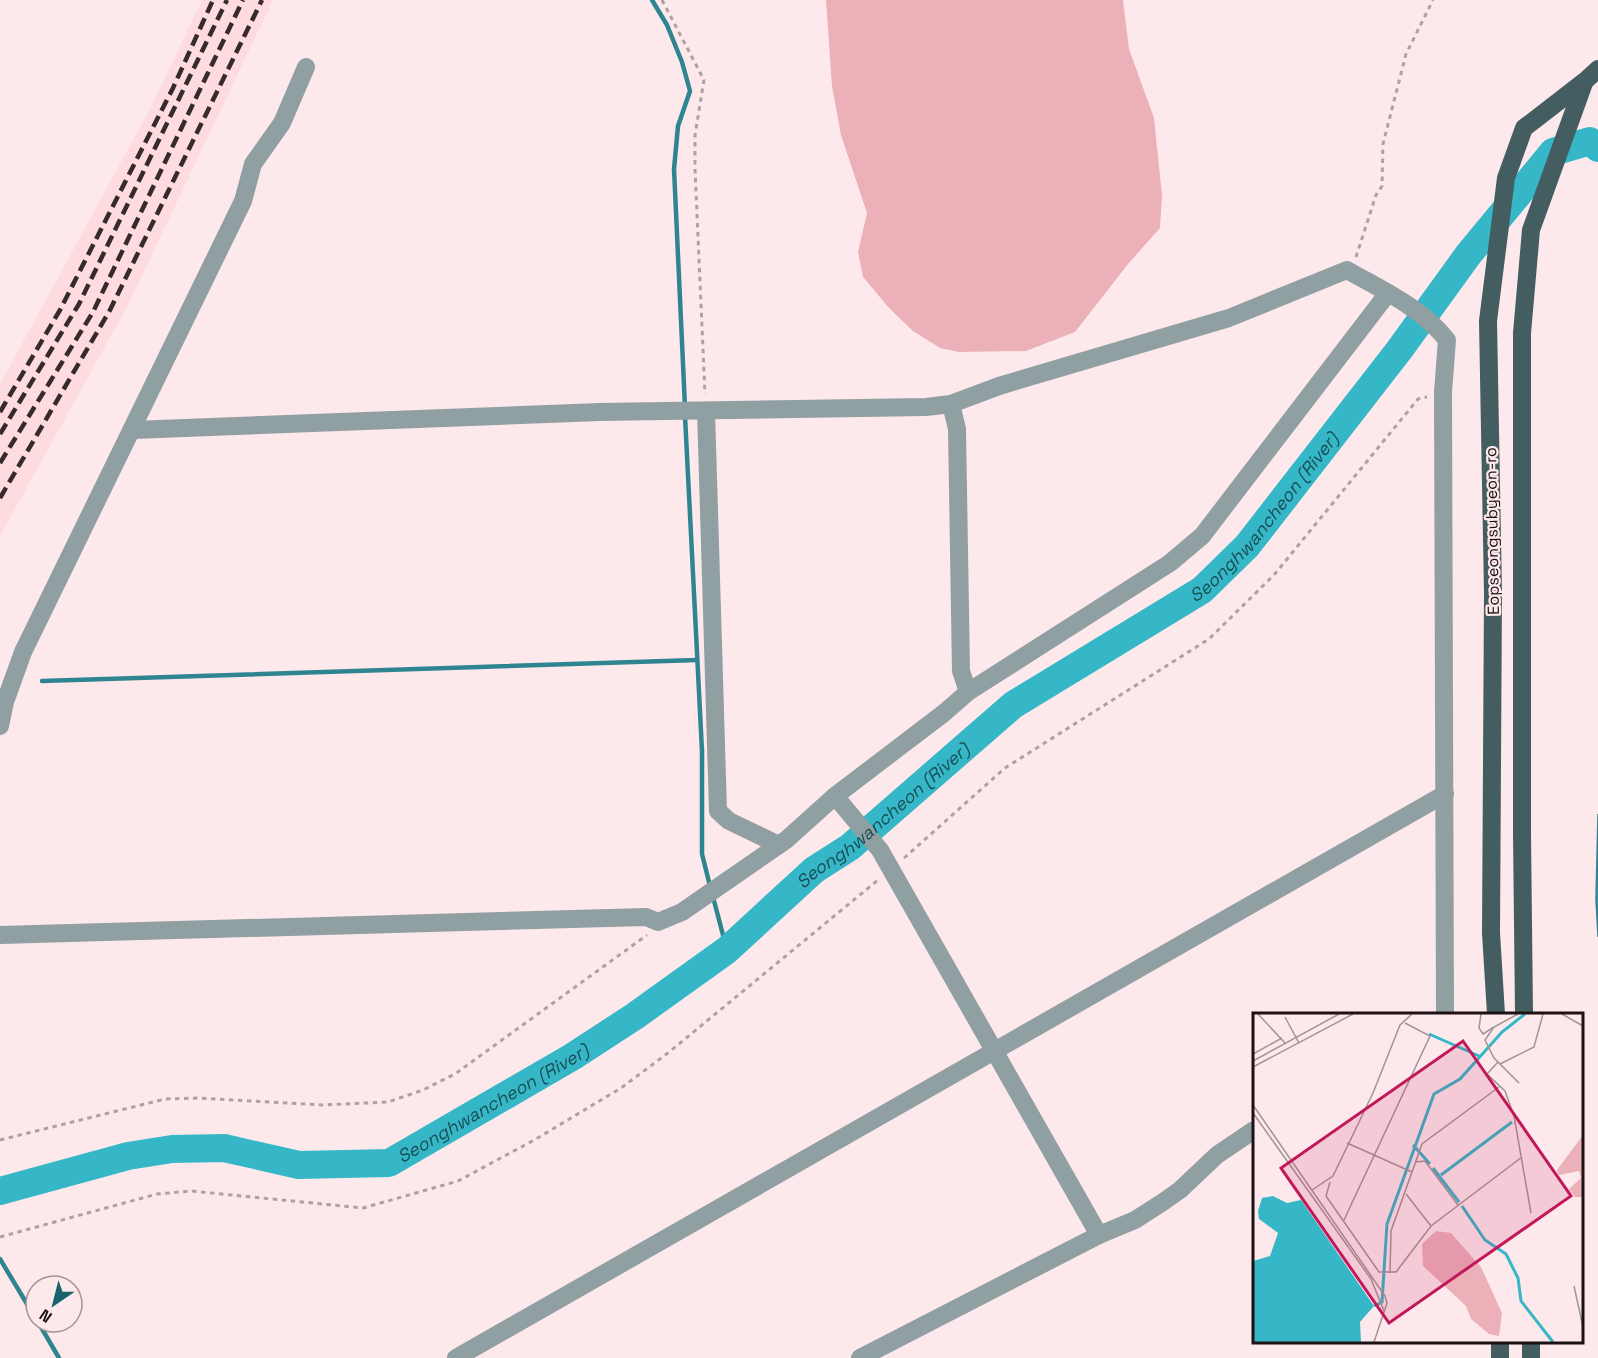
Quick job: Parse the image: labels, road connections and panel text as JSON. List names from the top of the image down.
{
  "streets": {
    "main road": ["Eopseongsubyeon-ro"]
  },
  "water": ["Seonghwancheon (River)"],
  "north": "bottom left"
}
